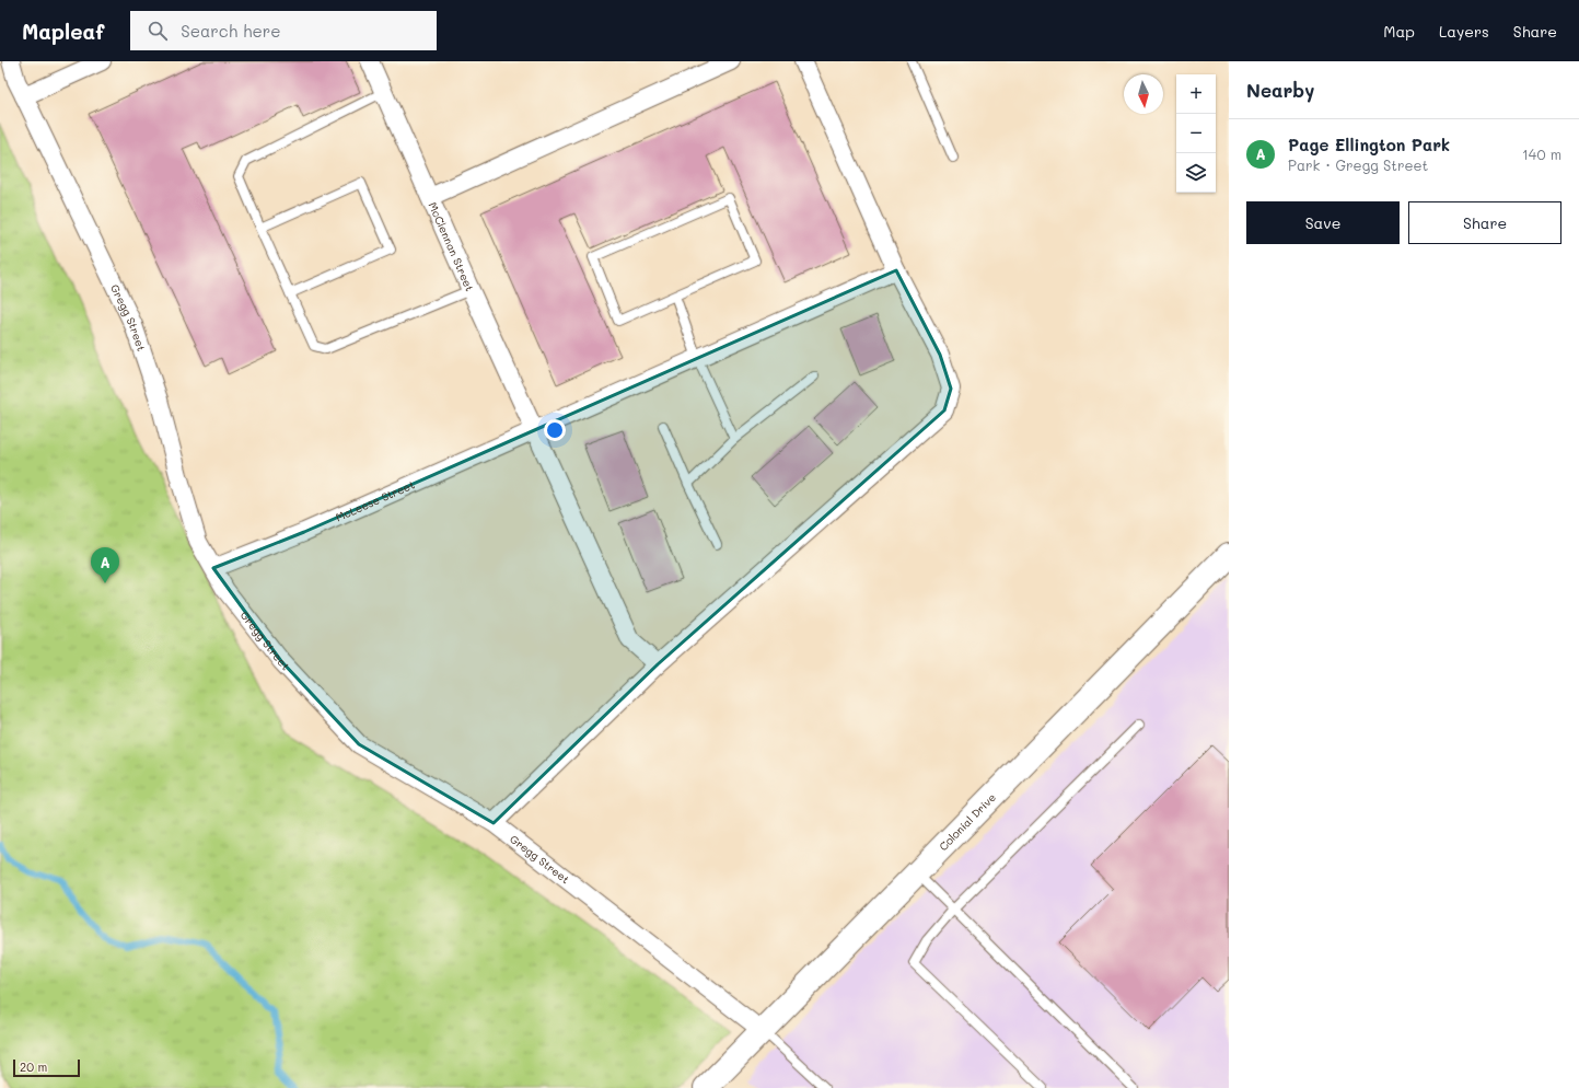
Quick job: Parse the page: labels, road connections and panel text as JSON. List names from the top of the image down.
{
  "streets": {
    "main road": ["Colonial Drive"],
    "street": ["McClennan Street", "Gregg Street", "McLeese Street"]
  },
  "crossings": [
    ["McClennan Street", "McLeese Street"],
    ["Gregg Street", "McLeese Street"],
    ["Gregg Street", "Colonial Drive"]
  ],
  "scale_bar": "20 m",
  "north": "bottom",
  "page": {
    "header": "Mapleaf",
    "search": "Search here",
    "nav": ["Map", "Layers", "Share"],
    "heading": "Nearby",
    "map_buttons": ["+", "−"],
    "list": [
      {
        "mark": "A",
        "name": "Page Ellington Park",
        "note": "Park · Gregg Street",
        "value": "140 m"
      }
    ],
    "buttons": ["Save", "Share"],
    "pins": "A",
    "scale": "20 m"
  }
}
